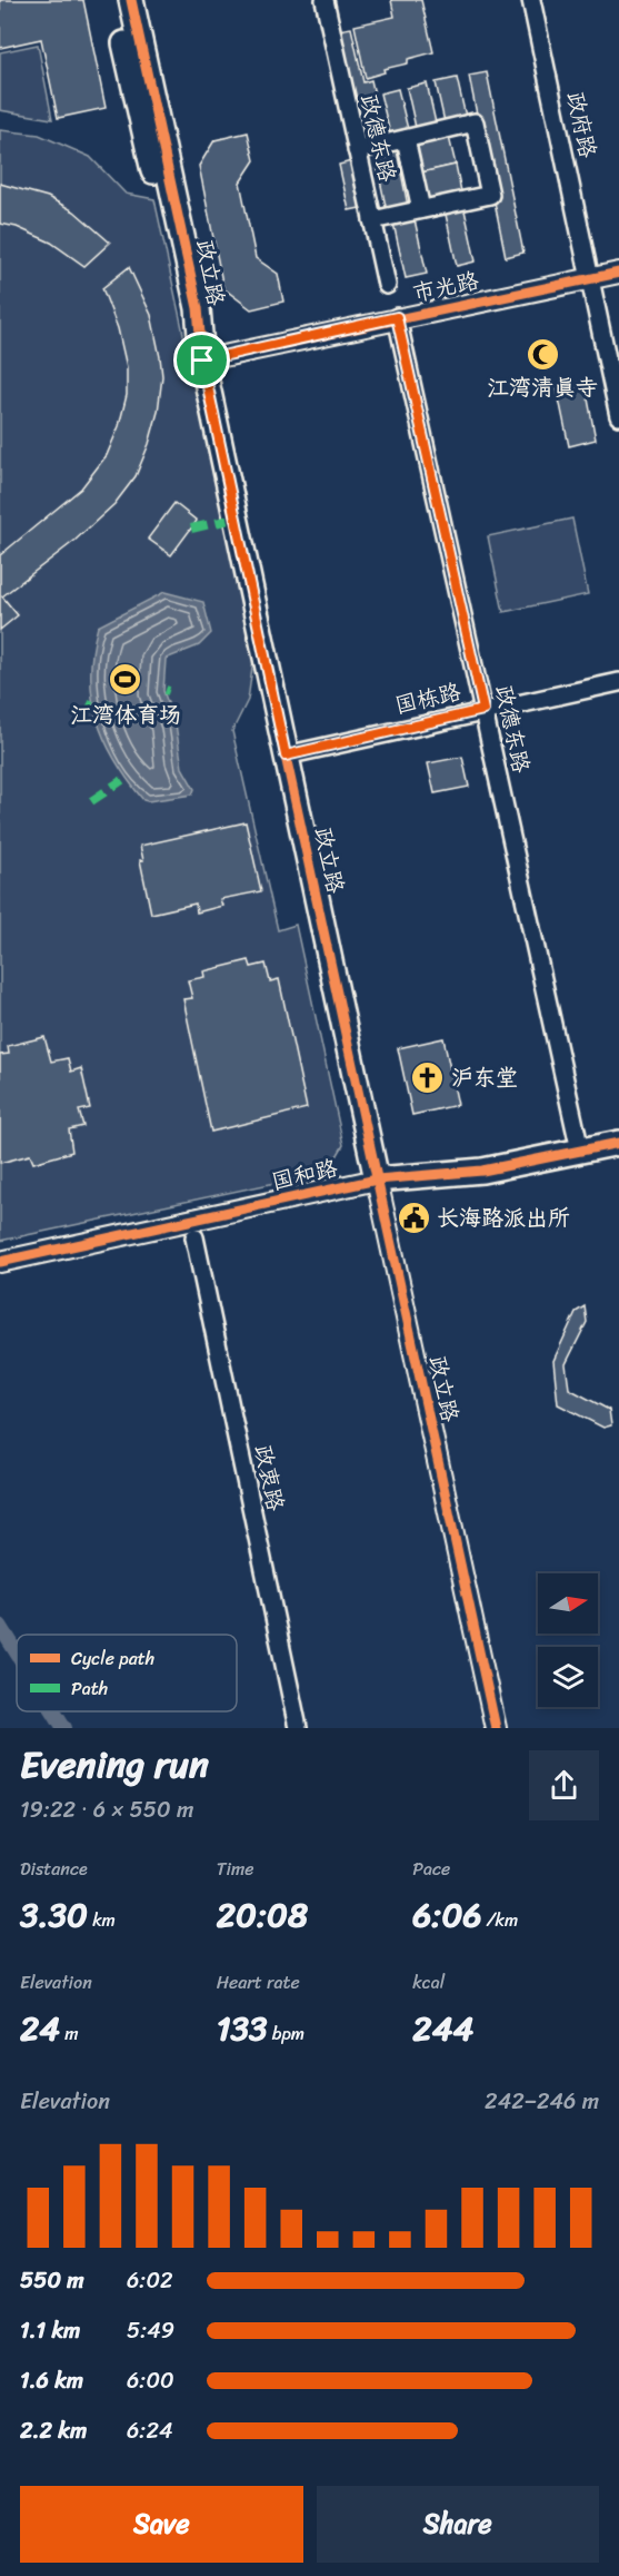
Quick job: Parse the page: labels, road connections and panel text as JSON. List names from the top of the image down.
{
  "streets": {
    "main road": ["政立路", "国和路"],
    "street": [
      "政府路",
      "政德东路",
      "市光路",
      "国栋路",
      "政衷路"
    ]
  },
  "crossings": [
    ["政府路", "市光路"],
    ["政德东路", "市光路"],
    ["政德东路", "国栋路"],
    ["政德东路", "国和路"],
    ["政立路", "市光路"],
    ["政立路", "国栋路"],
    ["政立路", "国和路"]
  ],
  "places": {
    "mosque": ["江湾清真寺"],
    "sports": ["江湾体育场"],
    "church": ["沪东堂"],
    "public building": ["长海路派出所"]
  },
  "legend": ["Cycle path", "Path"],
  "north": "right",
  "page": {
    "heading": ["Evening run", "19:22 · 6 × 550 m"],
    "stats": [
      ["Distance", "3.30 km"],
      ["Time", "20:08"],
      ["Pace", "6:06 /km"],
      ["Elevation", "24 m"],
      ["Heart rate", "133 bpm"],
      ["kcal", "244"]
    ],
    "chart": ["Elevation", "242–246 m"],
    "list": [
      {
        "name": "550 m",
        "note": "6:02"
      },
      {
        "name": "1.1 km",
        "note": "5:49"
      },
      {
        "name": "1.6 km",
        "note": "6:00"
      },
      {
        "name": "2.2 km",
        "note": "6:24"
      }
    ],
    "buttons": ["Save", "Share"]
  }
}
